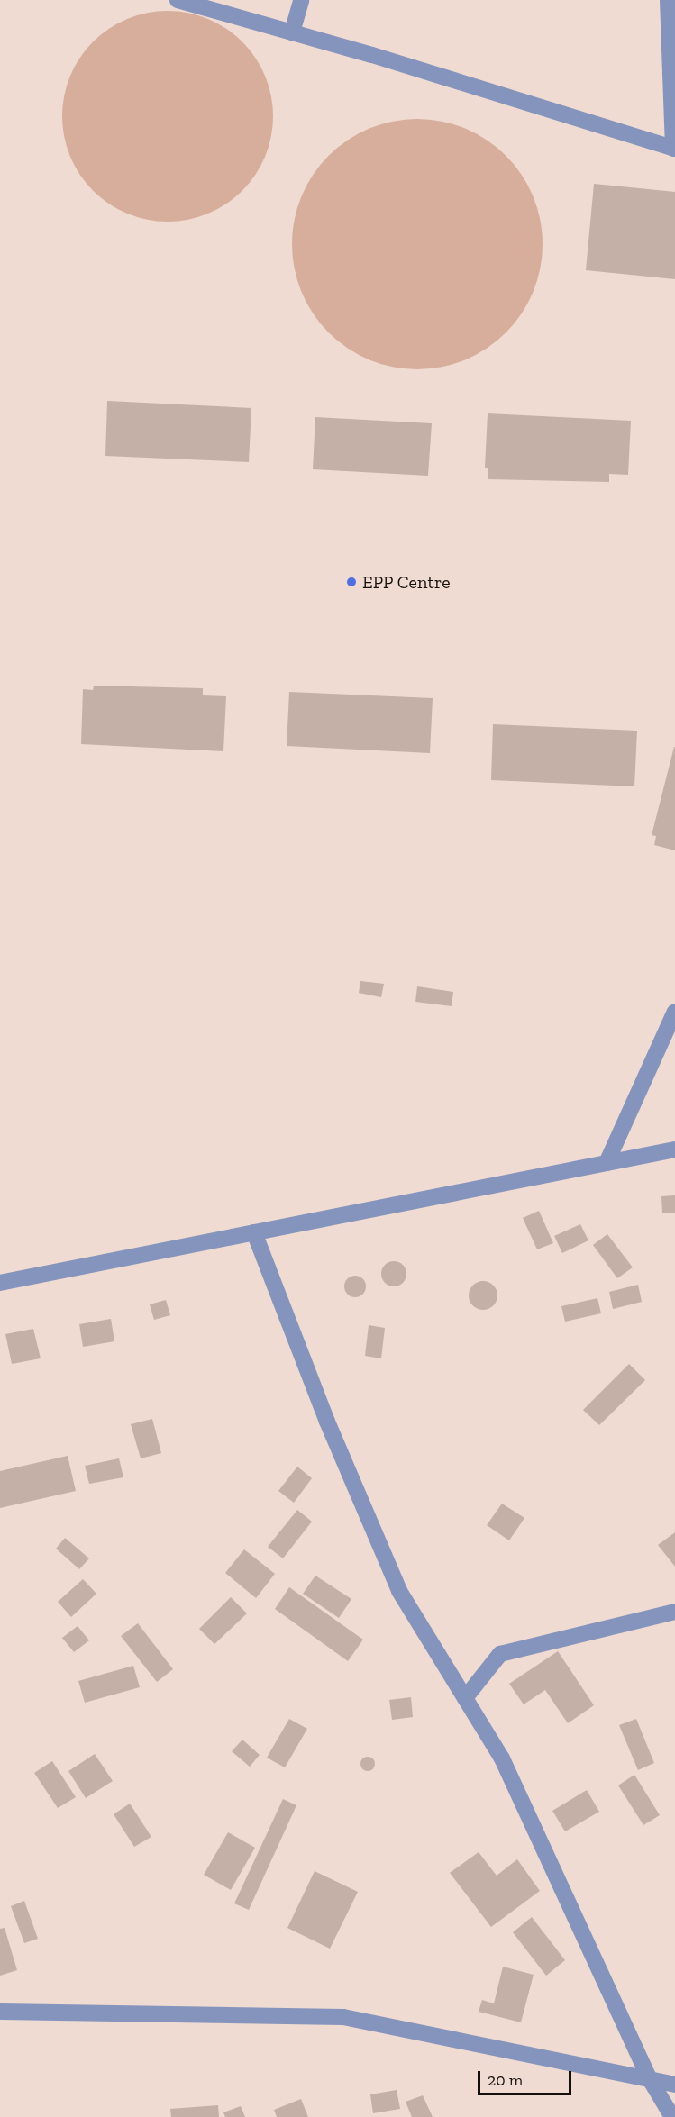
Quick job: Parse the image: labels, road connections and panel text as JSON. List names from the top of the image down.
{
  "places": ["EPP Centre"],
  "scale_bar": "20 m"
}
